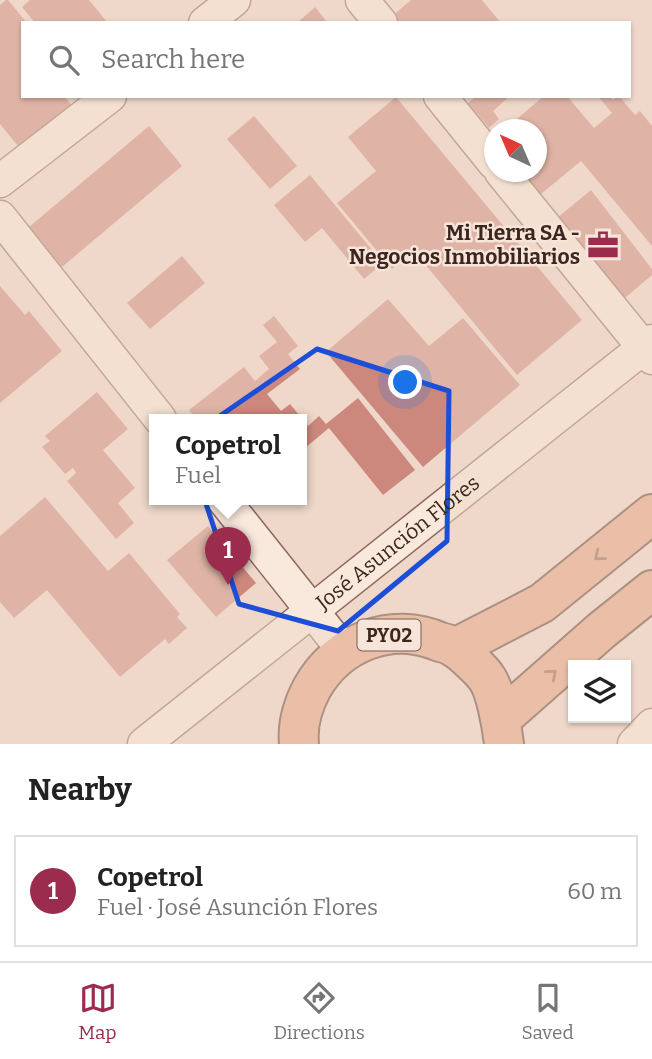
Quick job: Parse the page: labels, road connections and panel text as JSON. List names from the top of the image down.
{
  "streets": {
    "highway": ["PY02"],
    "street": ["José Asunción Flores"]
  },
  "places": {
    "office": ["Mi Tierra SA - Negocios Inmobiliarios"]
  },
  "north": "top left",
  "page": {
    "search": "Search here",
    "popup": ["Copetrol", "Fuel"],
    "pins": "1",
    "heading": "Nearby",
    "list": [
      {
        "mark": "1",
        "name": "Copetrol",
        "note": "Fuel · José Asunción Flores",
        "value": "60 m"
      }
    ],
    "nav": ["Map", "Directions", "Saved"]
  }
}
